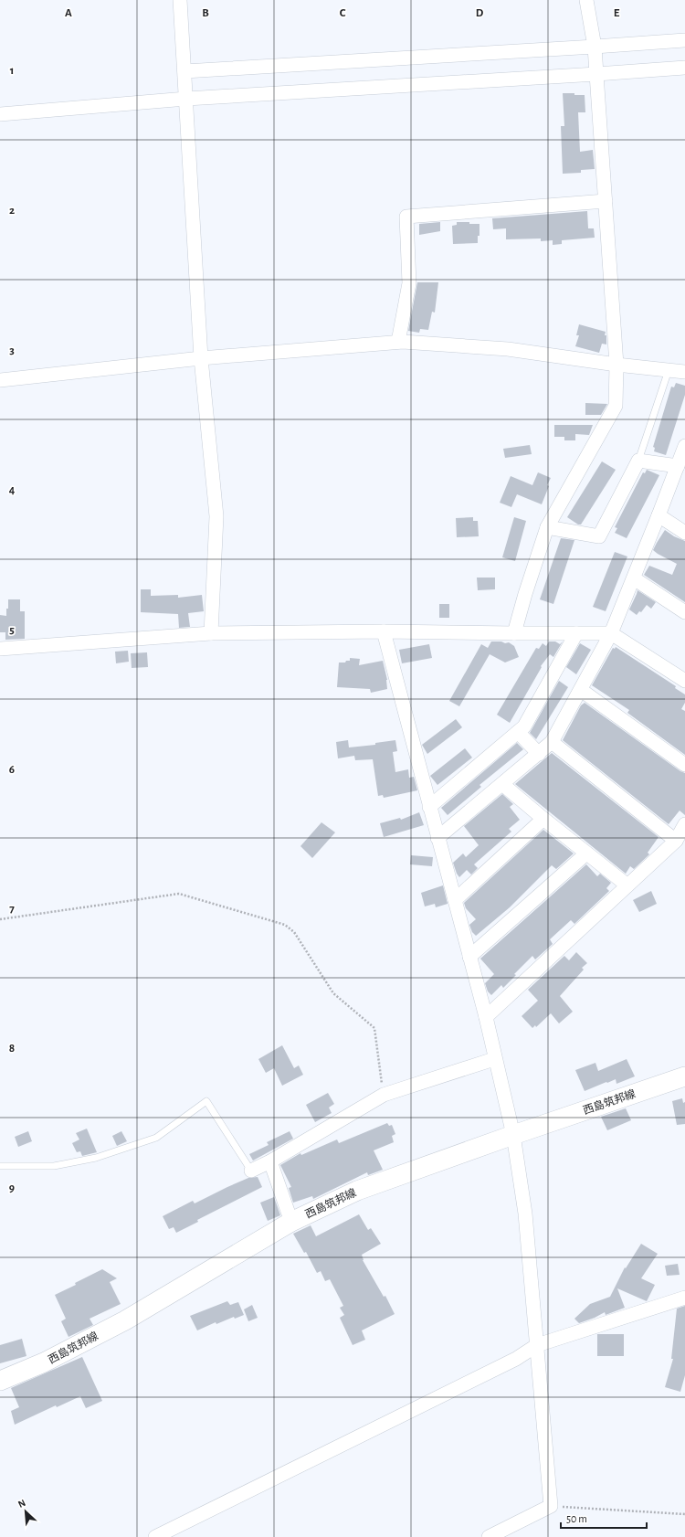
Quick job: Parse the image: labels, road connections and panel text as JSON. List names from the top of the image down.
{
  "streets": {
    "main road": ["西島筑邦線"]
  },
  "scale_bar": "50 m",
  "north": "top left",
  "grid": {
    "columns": [
      "A",
      "B",
      "C",
      "D",
      "E"
    ],
    "rows": [
      "1",
      "2",
      "3",
      "4",
      "5",
      "6",
      "7",
      "8",
      "9"
    ]
  }
}
